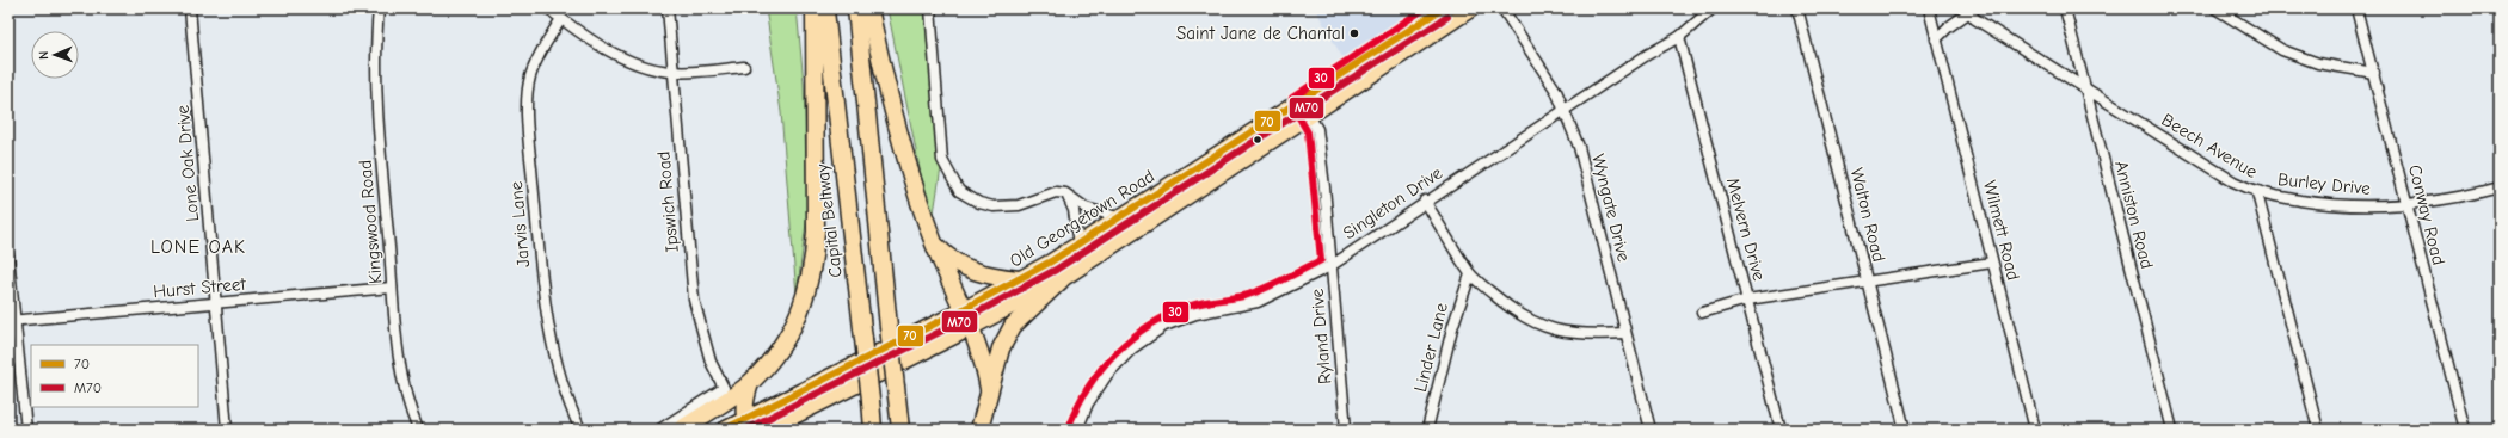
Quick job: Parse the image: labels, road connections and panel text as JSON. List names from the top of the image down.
{
  "streets": {
    "highway": ["Capital Beltway"],
    "main road": ["Old Georgetown Road"],
    "street": [
      "Beech Avenue",
      "Lone Oak Drive",
      "Burley Drive",
      "Ipswich Road",
      "Singleton Drive",
      "Wyngate Drive",
      "Walton Road",
      "Anniston Road",
      "Conway Road",
      "Kingswood Road",
      "Jarvis Lane",
      "Melvern Drive",
      "Wilmett Road",
      "Hurst Street",
      "Ryland Drive",
      "Linder Lane"
    ]
  },
  "crossings": [
    ["Beech Avenue", "Burley Drive"],
    ["Beech Avenue", "Anniston Road"],
    ["Lone Oak Drive", "Hurst Street"],
    ["Burley Drive", "Conway Road"],
    ["Singleton Drive", "Wyngate Drive"],
    ["Singleton Drive", "Melvern Drive"],
    ["Singleton Drive", "Ryland Drive"],
    ["Old Georgetown Road", "Ryland Drive"],
    ["Kingswood Road", "Hurst Street"]
  ],
  "districts": ["LONE OAK"],
  "places": ["Saint Jane de Chantal"],
  "lines": ["transit line 70", "transit line 30", "transit line M70"],
  "legend": ["70", "M70"],
  "north": "left"
}
